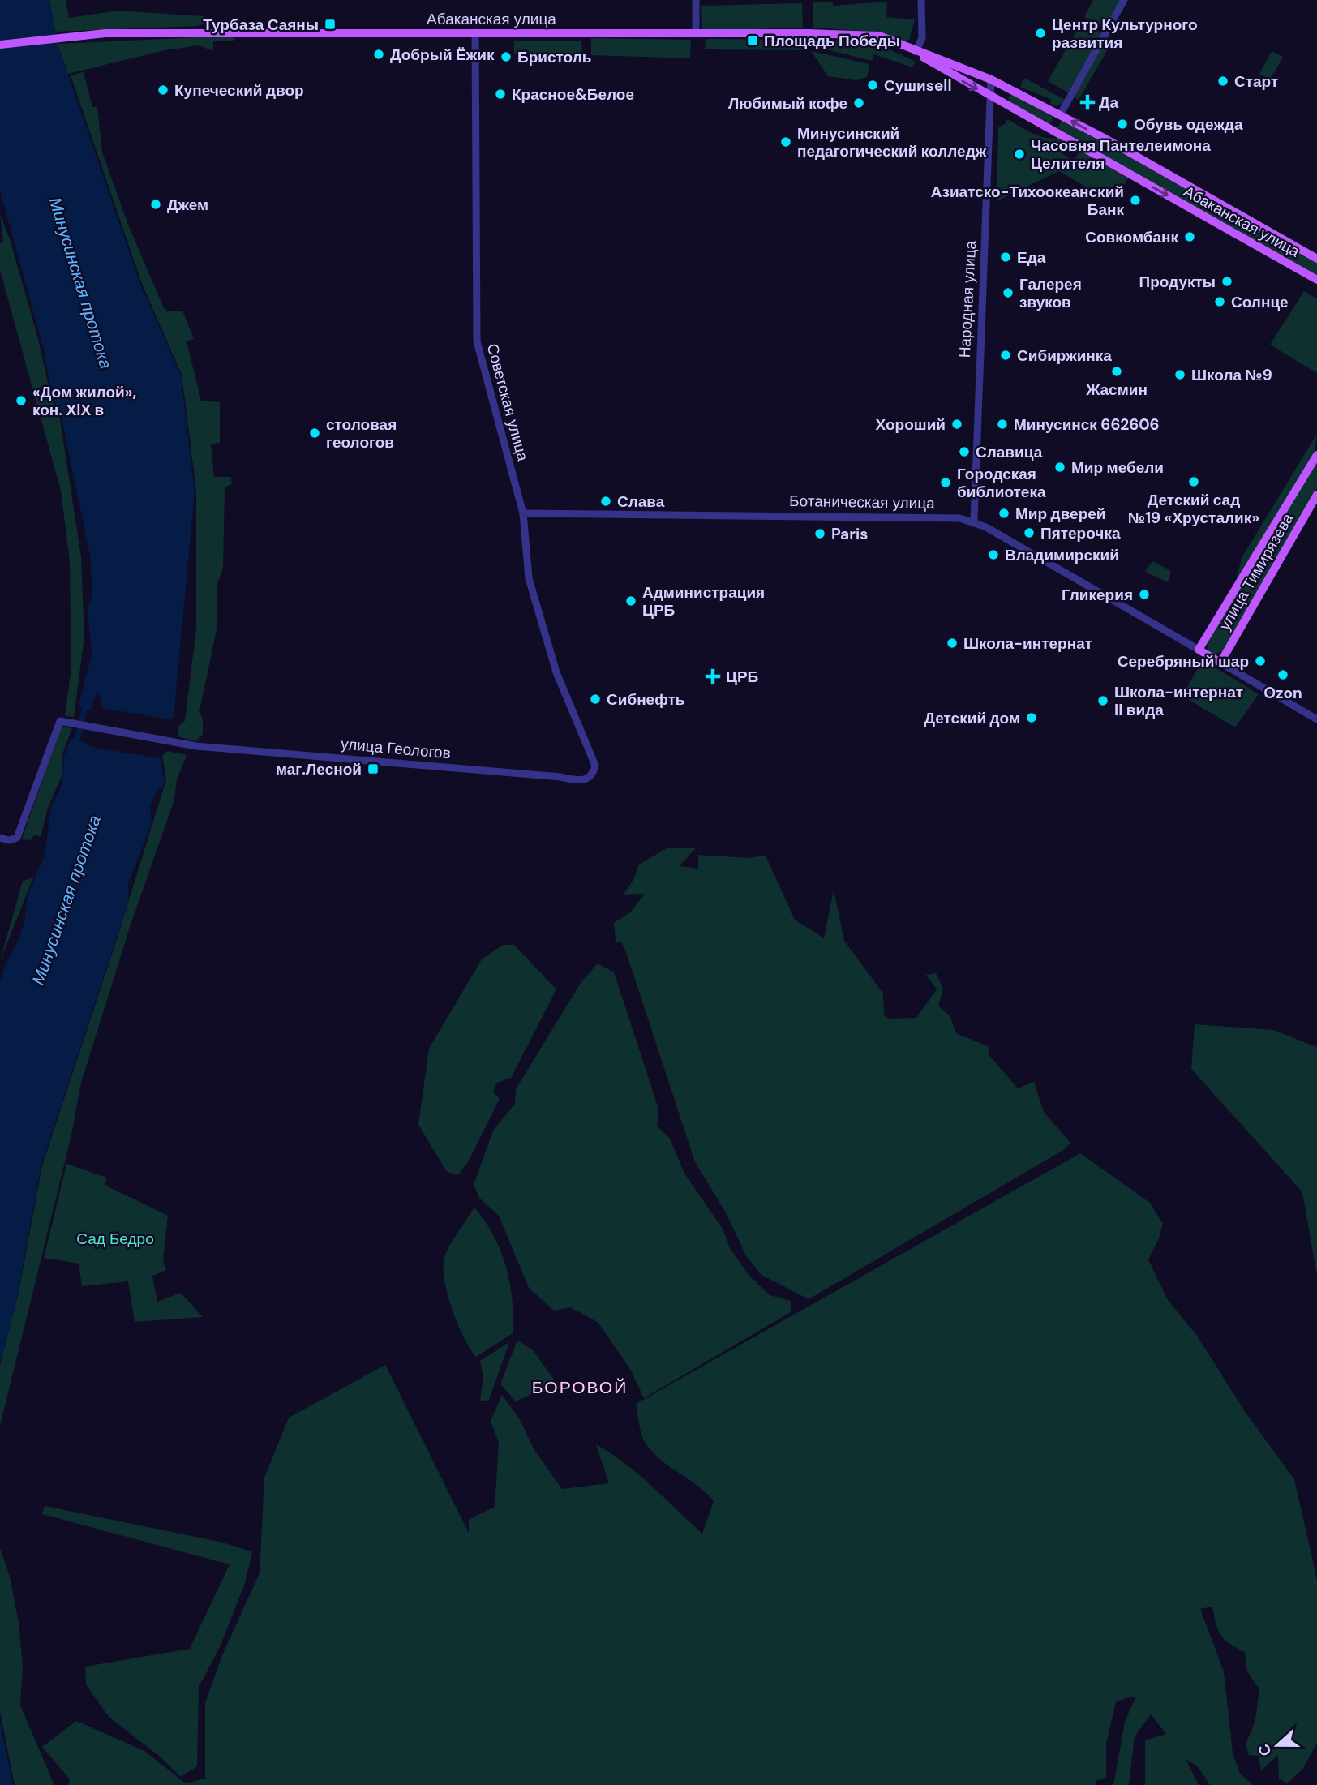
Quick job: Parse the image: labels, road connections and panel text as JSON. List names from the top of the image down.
{
  "streets": {
    "main road": ["Абаканская улица", "Ботаническая улица", "улица Тимирязева"],
    "street": ["Народная улица", "Советская улица", "улица Геологов"]
  },
  "crossings": [
    ["Абаканская улица", "Народная улица"],
    ["Абаканская улица", "Советская улица"],
    ["Народная улица", "Ботаническая улица"],
    ["Советская улица", "Ботаническая улица"],
    ["Советская улица", "улица Геологов"],
    ["Ботаническая улица", "улица Тимирязева"]
  ],
  "districts": ["БОРОВОЙ"],
  "water": ["Минусинская протока"],
  "parks": ["Сад Бедро"],
  "places": {
    "transit": ["Турбаза Саяны", "Площадь Победы", "маг.Лесной"],
    "other": [
      "Центр Культурного развития",
      "Добрый Ёжик",
      "Бристоль",
      "Старт",
      "Сушиsell",
      "Купеческий двор",
      "Красное&Белое",
      "Любимый кофе",
      "Обувь одежда",
      "Минусинский педагогический колледж",
      "Часовня Пантелеимона Целителя",
      "Азиатско-Тихоокеанский Банк",
      "Джем",
      "Совкомбанк",
      "Еда",
      "Продукты",
      "Галерея звуков",
      "Солнце",
      "Сибиржинка",
      "Жасмин",
      "Школа №9",
      "«Дом жилой», кон. ХIХ в",
      "Хороший",
      "Минусинск 662606",
      "столовая геологов",
      "Славица",
      "Мир мебели",
      "Детский сад №19 «Хрусталик»",
      "Городская библиотека",
      "Слава",
      "Мир дверей",
      "Пятерочка",
      "Paris",
      "Владимирский",
      "Гликерия",
      "Администрация ЦРБ",
      "Школа-интернат",
      "Серебряный шар",
      "Ozon",
      "Сибнефть",
      "Школа-интернат II вида",
      "Детский дом"
    ],
    "health": ["Да", "ЦРБ"]
  },
  "north": "left"
}
